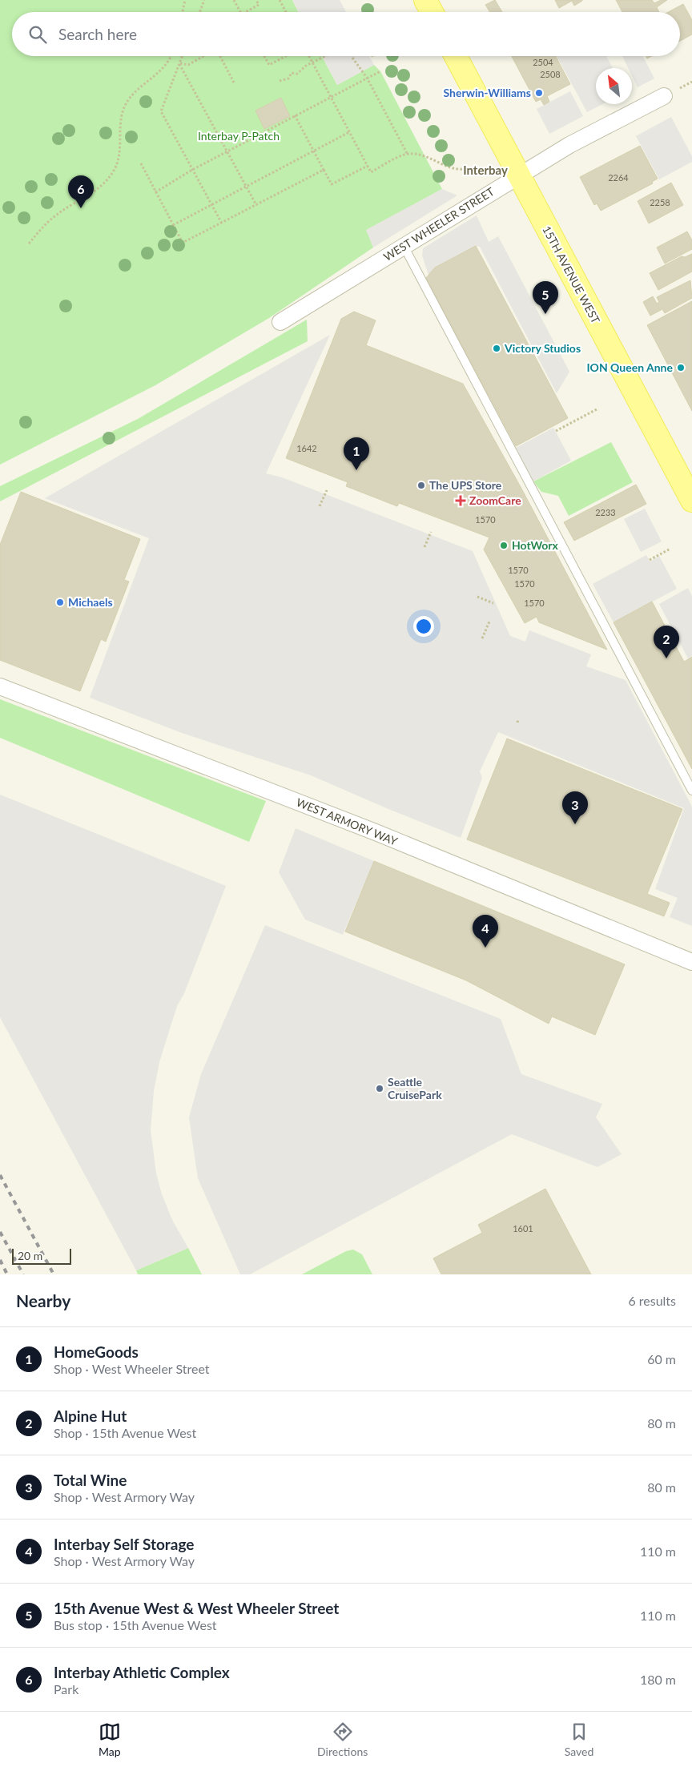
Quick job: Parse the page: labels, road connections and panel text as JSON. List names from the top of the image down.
{
  "streets": {
    "main road": ["15TH AVENUE WEST"],
    "street": ["WEST WHEELER STREET", "WEST ARMORY WAY"]
  },
  "crossings": [
    ["WEST WHEELER STREET", "15TH AVENUE WEST"]
  ],
  "districts": ["Interbay"],
  "parks": ["Interbay P-Patch"],
  "places": {
    "other": [
      "Sherwin-Williams",
      "Victory Studios",
      "ION Queen Anne",
      "The UPS Store",
      "HotWorx",
      "Michaels",
      "Seattle CruisePark"
    ],
    "health": ["ZoomCare"]
  },
  "house_numbers": [
    "2504",
    "2508",
    "2264",
    "2258",
    "1642",
    "2233",
    "1570",
    "1570",
    "1570",
    "1570",
    "1601"
  ],
  "scale_bar": "20 m",
  "north": "top left",
  "page": {
    "search": "Search here",
    "pins": [
      "6",
      "5",
      "1",
      "2",
      "3",
      "4"
    ],
    "scale": "20 m",
    "heading": ["Nearby", "6 results"],
    "list": [
      {
        "mark": "1",
        "name": "HomeGoods",
        "note": "Shop · West Wheeler Street",
        "value": "60 m"
      },
      {
        "mark": "2",
        "name": "Alpine Hut",
        "note": "Shop · 15th Avenue West",
        "value": "80 m"
      },
      {
        "mark": "3",
        "name": "Total Wine",
        "note": "Shop · West Armory Way",
        "value": "80 m"
      },
      {
        "mark": "4",
        "name": "Interbay Self Storage",
        "note": "Shop · West Armory Way",
        "value": "110 m"
      },
      {
        "mark": "5",
        "name": "15th Avenue West & West Wheeler Street",
        "note": "Bus stop · 15th Avenue West",
        "value": "110 m"
      },
      {
        "mark": "6",
        "name": "Interbay Athletic Complex",
        "note": "Park",
        "value": "180 m"
      }
    ],
    "nav": ["Map", "Directions", "Saved"]
  }
}
